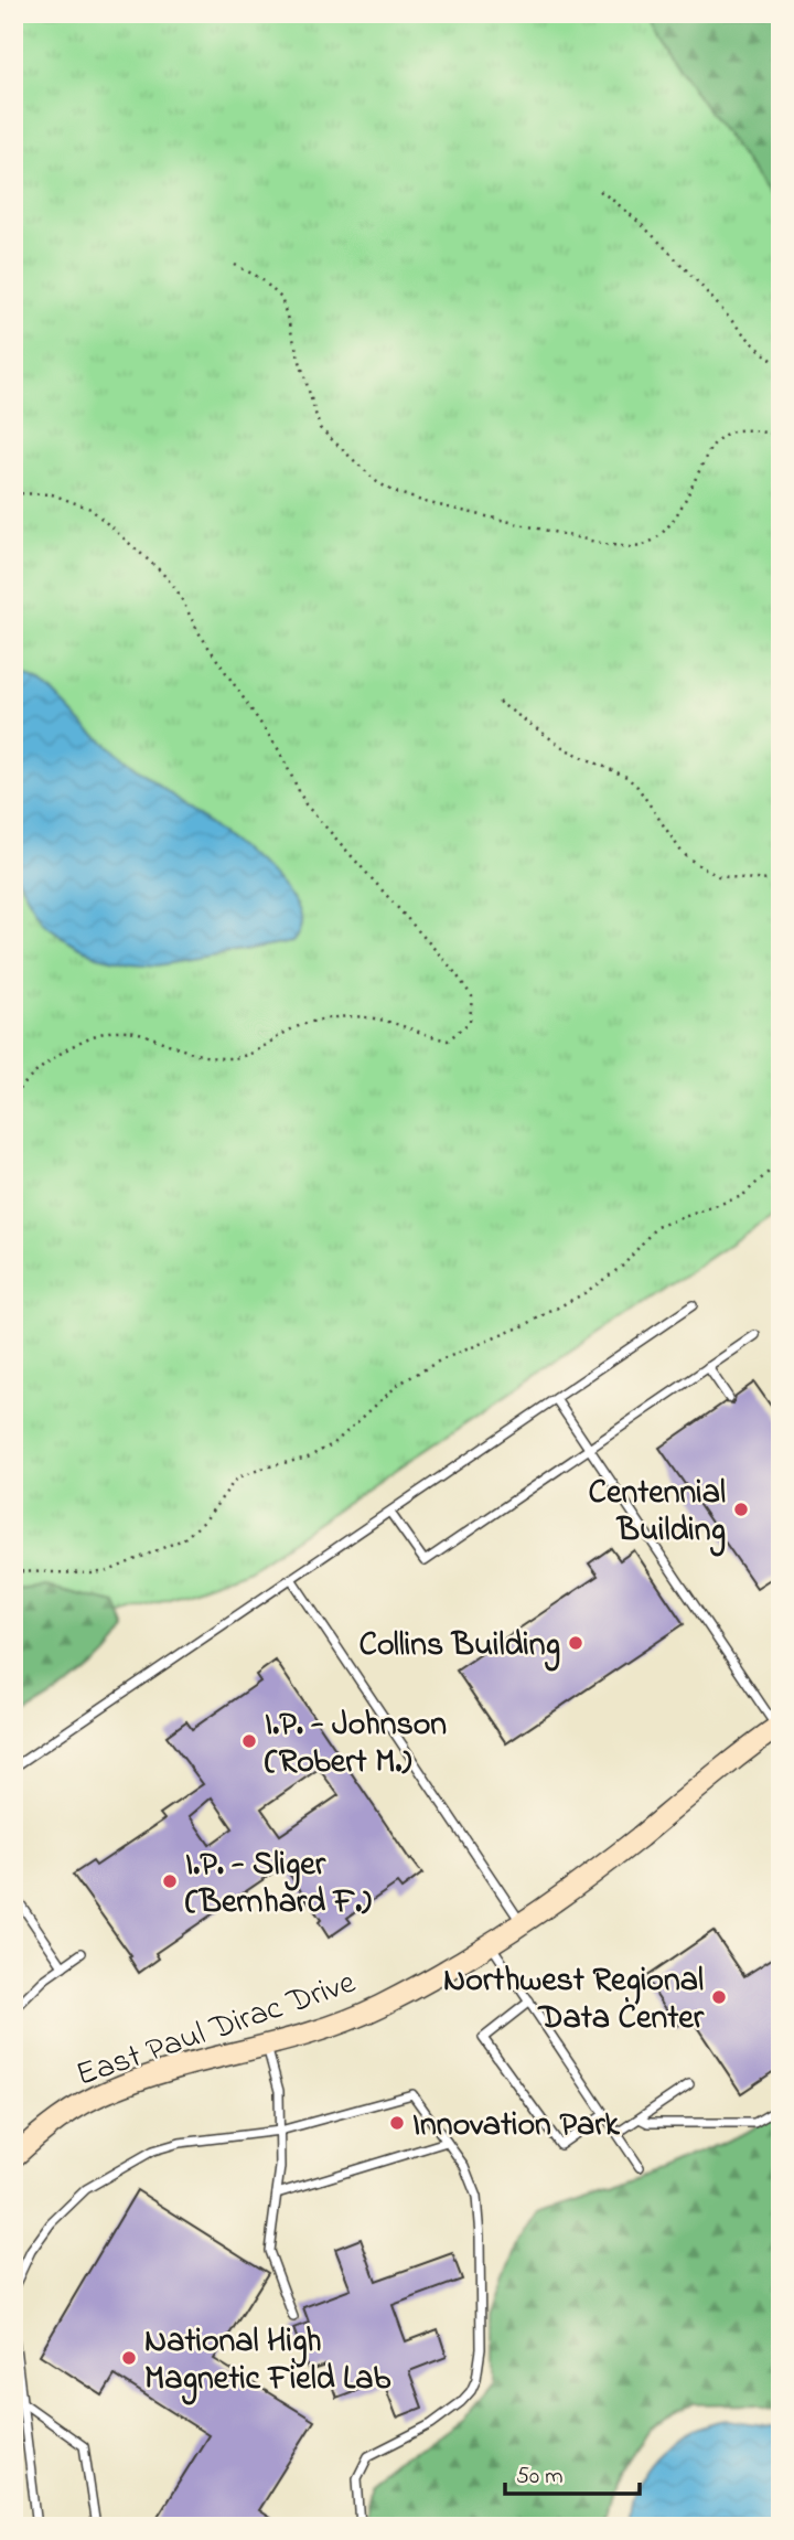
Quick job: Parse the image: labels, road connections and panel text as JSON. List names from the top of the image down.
{
  "streets": {
    "street": ["East Paul Dirac Drive"]
  },
  "places": [
    "Centennial Building",
    "Collins Building",
    "I.P. - Johnson (Robert M.)",
    "I.P. - Sliger (Bernhard F.)",
    "Northwest Regional Data Center",
    "Innovation Park",
    "National High Magnetic Field Lab"
  ],
  "scale_bar": "50 m"
}
